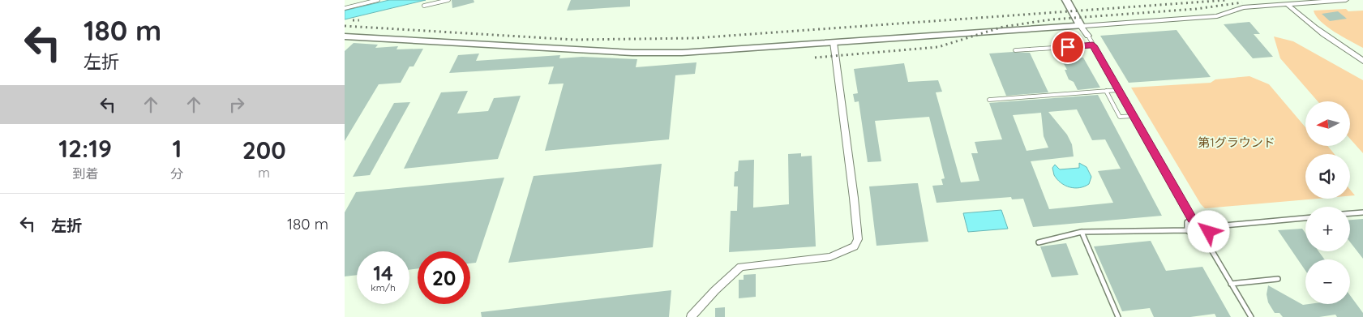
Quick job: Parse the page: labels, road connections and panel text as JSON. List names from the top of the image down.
{
  "parks": ["第1グラウンド"],
  "north": "left",
  "page": {
    "turn": ["180 m", "左折"],
    "map_buttons": ["+", "−"],
    "eta": [
      "12:19",
      "到着",
      "1",
      "分",
      "200",
      "m"
    ],
    "list": [
      {
        "name": "左折",
        "value": "180 m"
      }
    ],
    "speed": "14 km/h",
    "limit": "20"
  }
}
